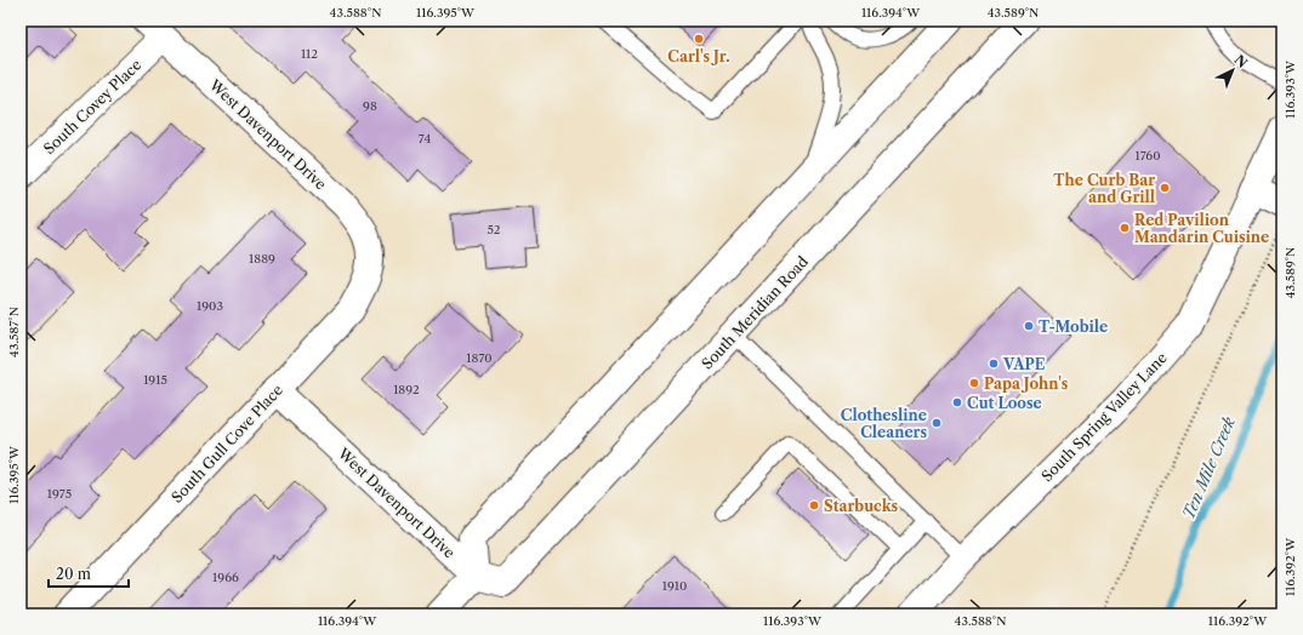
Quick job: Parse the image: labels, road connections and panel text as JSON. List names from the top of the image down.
{
  "streets": {
    "street": [
      "South Covey Place",
      "West Davenport Drive",
      "South Meridian Road",
      "South Spring Valley Lane",
      "South Gull Cove Place"
    ]
  },
  "crossings": [
    ["South Covey Place", "West Davenport Drive"],
    ["West Davenport Drive", "South Meridian Road"],
    ["West Davenport Drive", "South Gull Cove Place"]
  ],
  "water": ["Ten Mile Creek"],
  "places": [
    "Carl's Jr.",
    "The Curb Bar and Grill",
    "Red Pavilion Mandarin Cuisine",
    "T-Mobile",
    "VAPE",
    "Papa John's",
    "Cut Loose",
    "Clothesline Cleaners",
    "Starbucks"
  ],
  "house_numbers": [
    "112",
    "98",
    "74",
    "1760",
    "52",
    "1889",
    "1903",
    "1870",
    "1915",
    "1892",
    "1975",
    "1966",
    "1910"
  ],
  "scale_bar": "20 m",
  "north": "top right",
  "coordinates": [
    "43.588°N",
    "116.395°W",
    "116.394°W",
    "43.589°N",
    "116.393°W",
    "43.587°N",
    "116.392°W"
  ]
}
